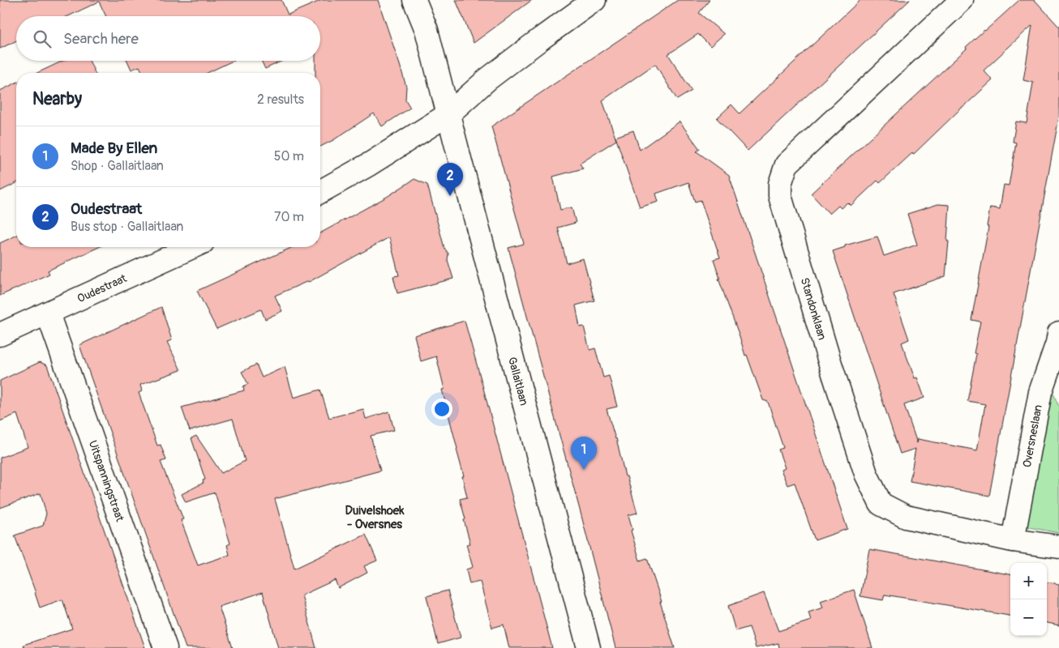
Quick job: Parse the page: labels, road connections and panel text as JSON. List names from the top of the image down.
{
  "streets": {
    "street": [
      "Oudestraat",
      "Standonklaan",
      "Gallaitlaan",
      "Oversneslaan",
      "Uitspanningstraat"
    ]
  },
  "crossings": [
    ["Oudestraat", "Uitspanningstraat"],
    ["Standonklaan", "Oversneslaan"]
  ],
  "districts": ["Duivelshoek - Oversnes"],
  "page": {
    "search": "Search here",
    "heading": ["Nearby", "2 results"],
    "list": [
      {
        "mark": "1",
        "name": "Made By Ellen",
        "note": "Shop · Gallaitlaan",
        "value": "50 m"
      },
      {
        "mark": "2",
        "name": "Oudestraat",
        "note": "Bus stop · Gallaitlaan",
        "value": "70 m"
      }
    ],
    "pins": ["2", "1"],
    "map_buttons": ["+", "−"]
  }
}
